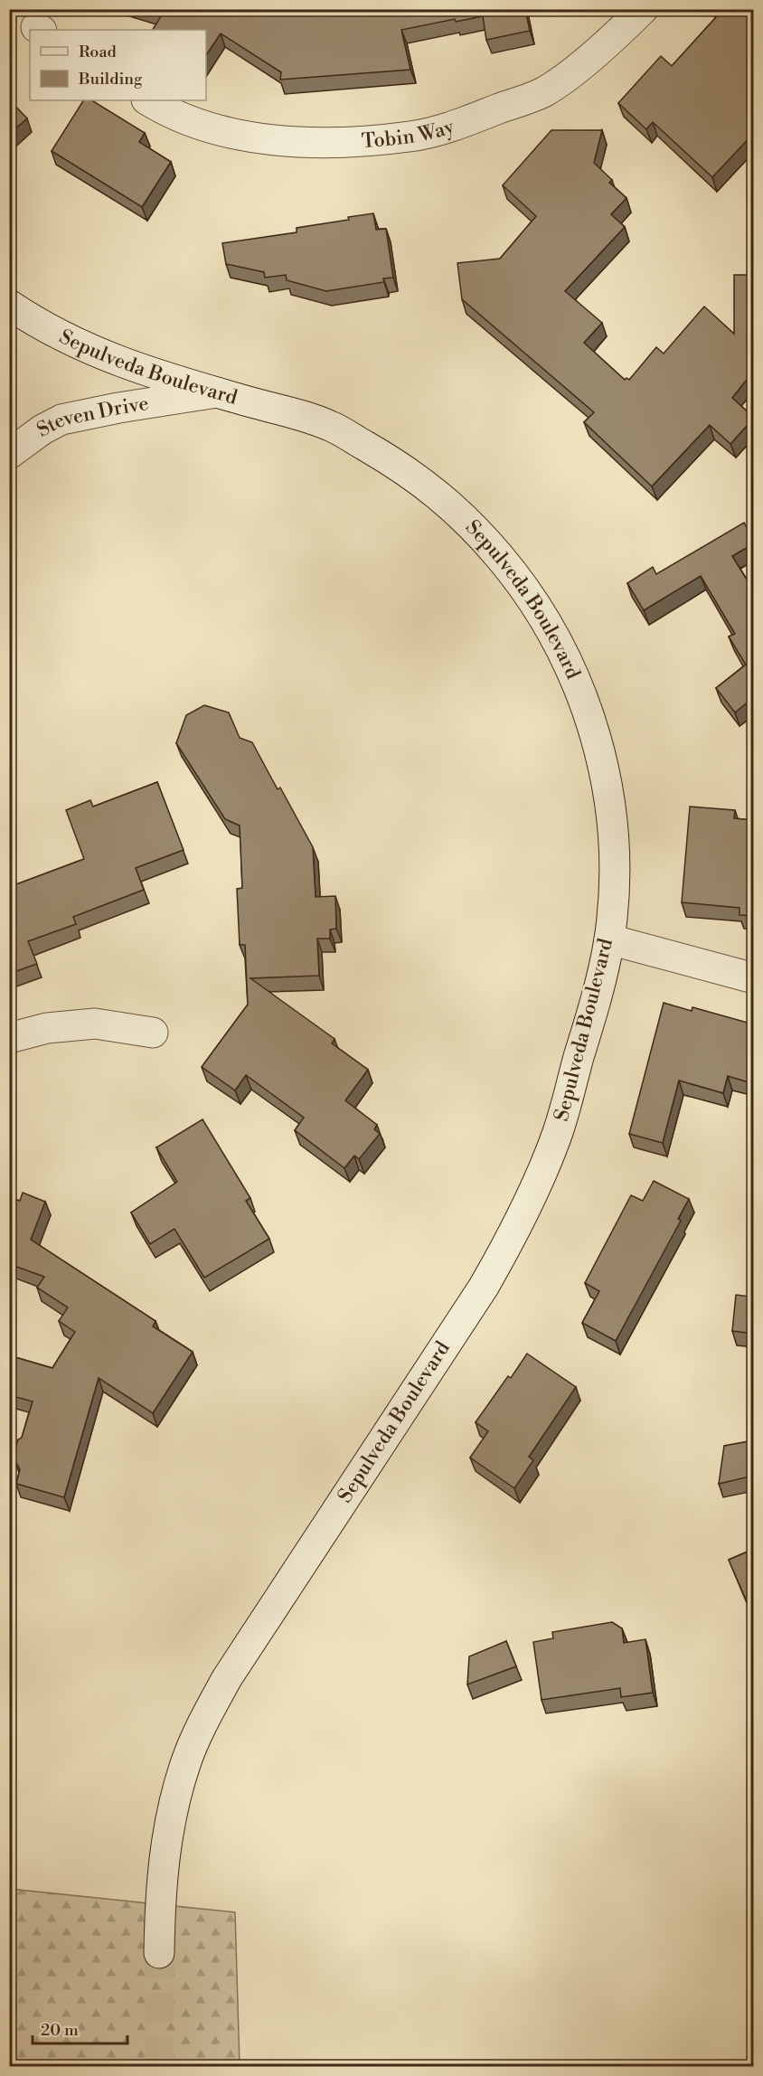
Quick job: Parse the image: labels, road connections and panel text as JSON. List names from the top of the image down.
{
  "streets": {
    "main road": ["Tobin Way", "Sepulveda Boulevard", "Steven Drive"]
  },
  "crossings": [
    ["Sepulveda Boulevard", "Steven Drive"]
  ],
  "legend": ["Road", "Building"],
  "scale_bar": "20 m"
}
